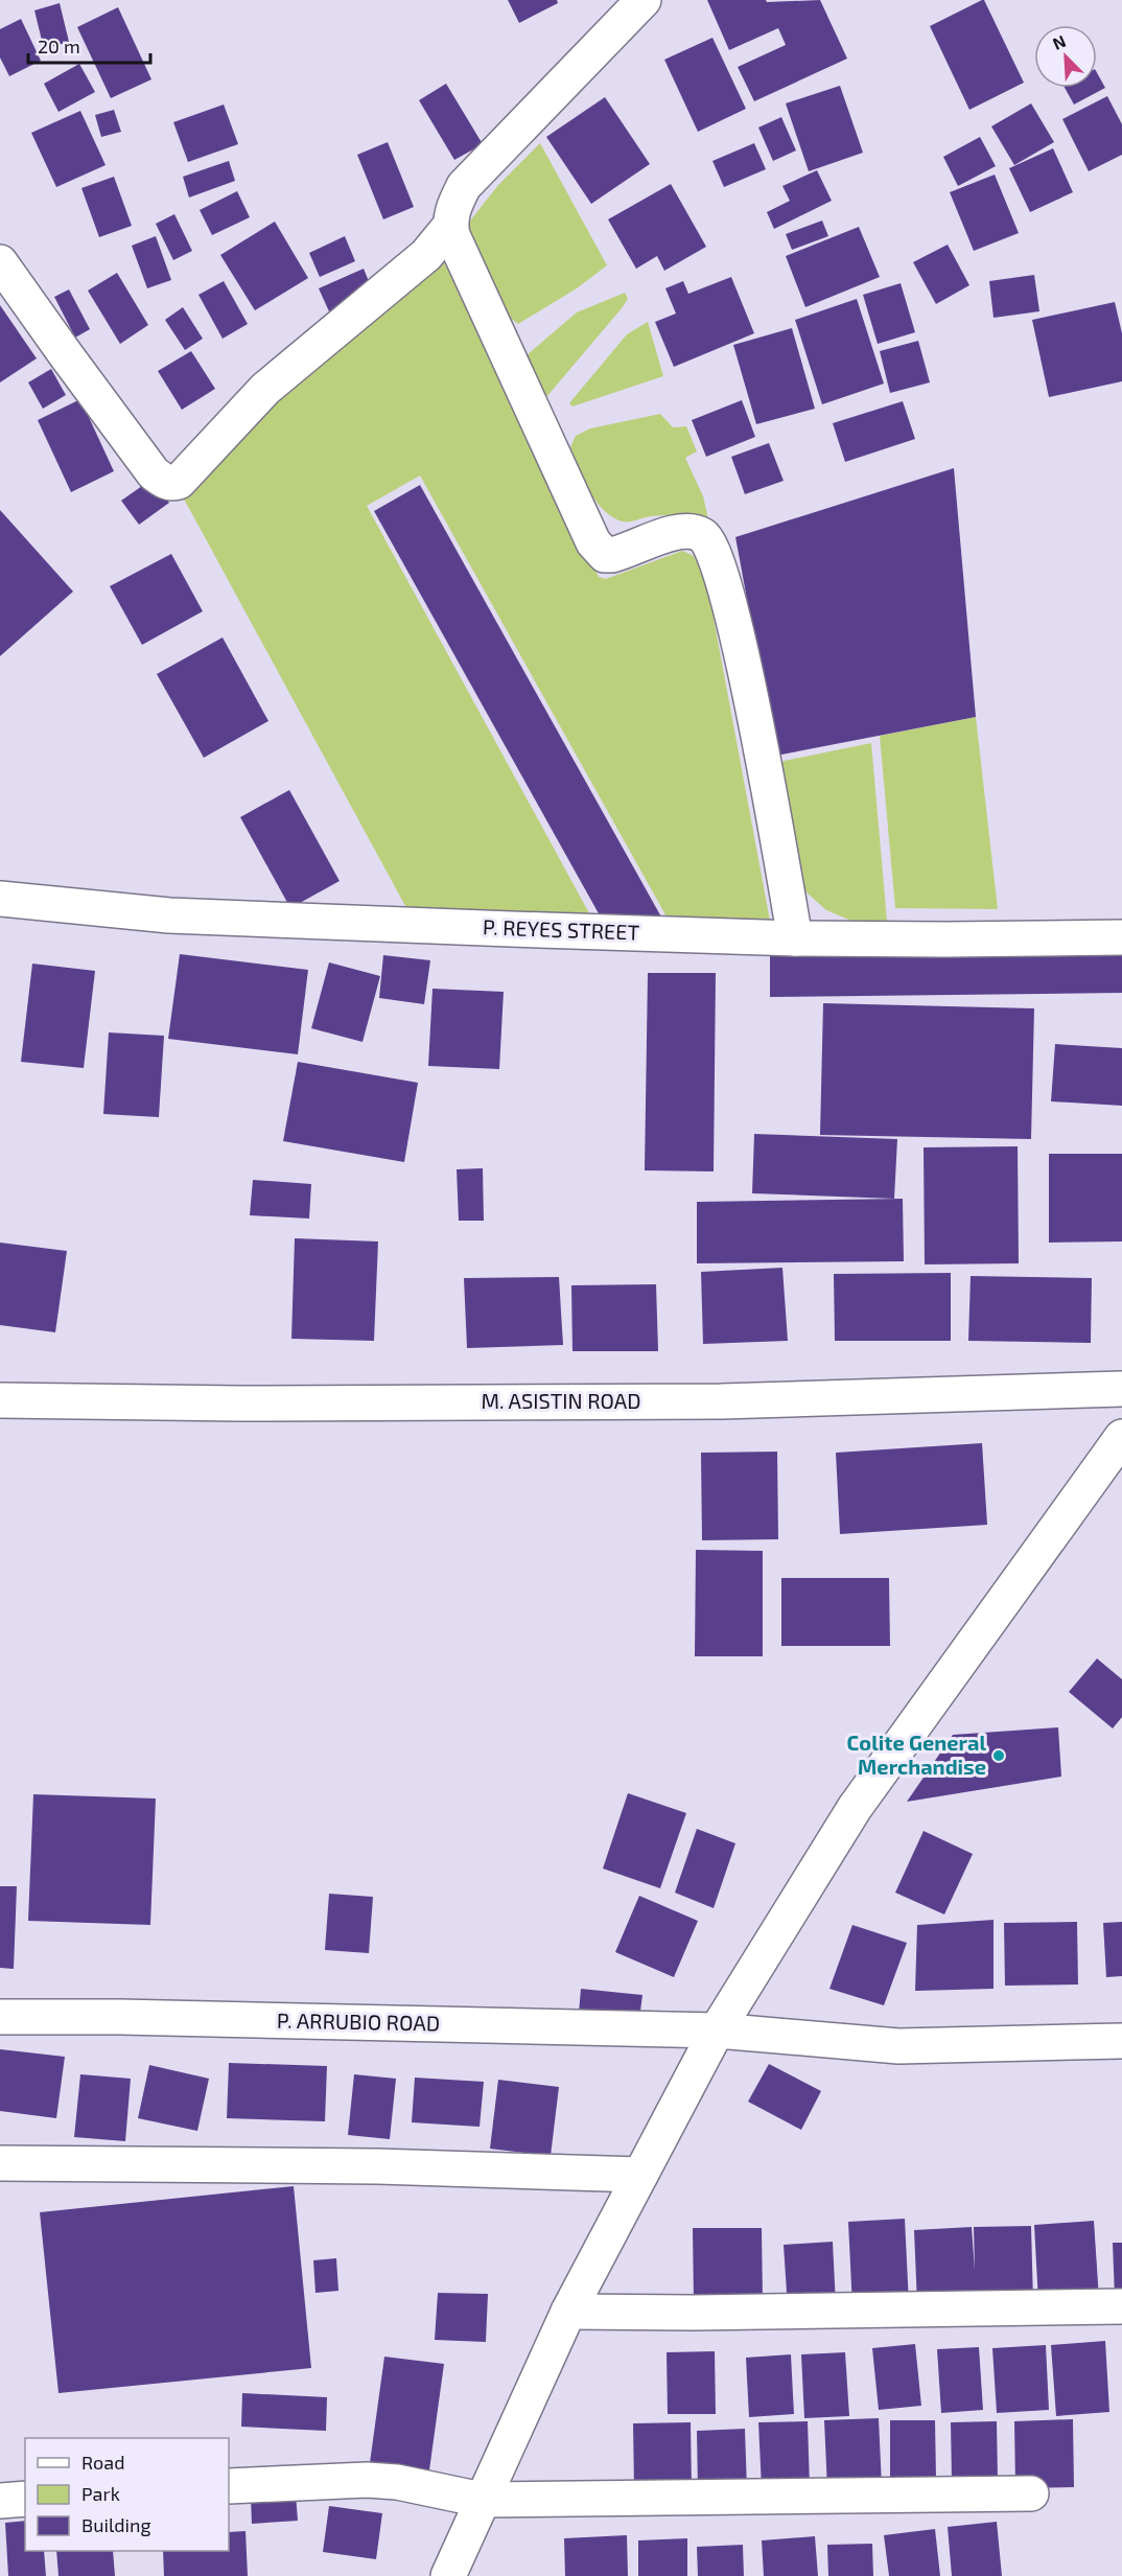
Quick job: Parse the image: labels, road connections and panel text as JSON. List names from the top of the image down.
{
  "streets": {
    "street": ["P. REYES STREET", "M. ASISTIN ROAD", "P. ARRUBIO ROAD"]
  },
  "places": ["Colite General Merchandise"],
  "legend": ["Road", "Park", "Building"],
  "scale_bar": "20 m",
  "north": "top left"
}
